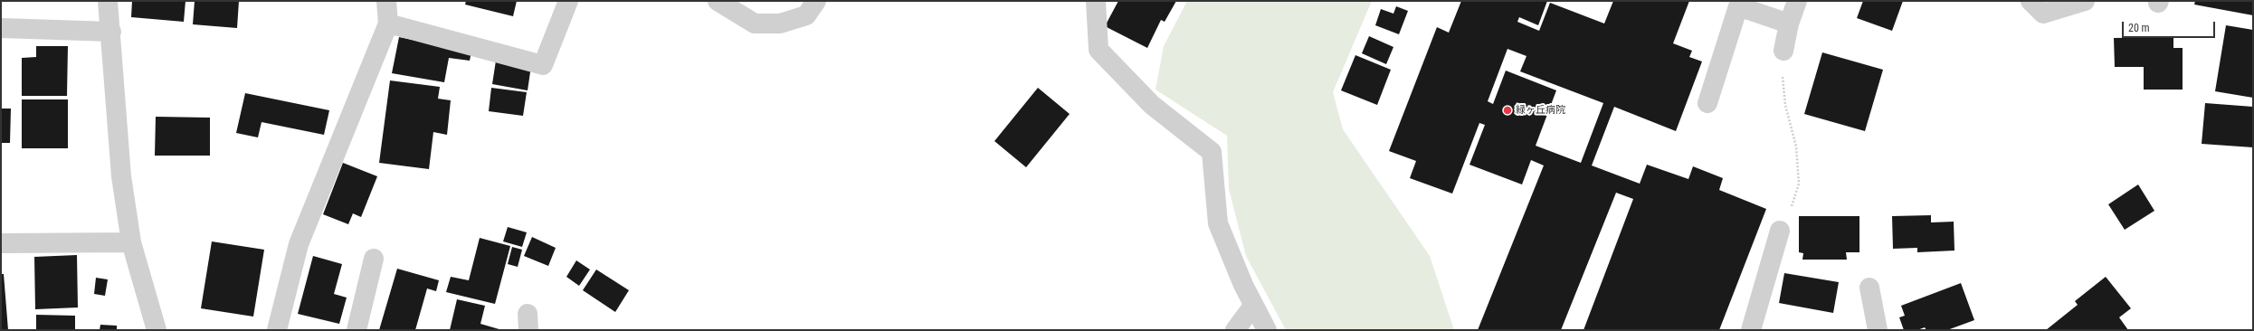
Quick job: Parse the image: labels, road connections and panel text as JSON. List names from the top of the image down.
{
  "places": ["緑ヶ丘病院"],
  "scale_bar": "20 m"
}
